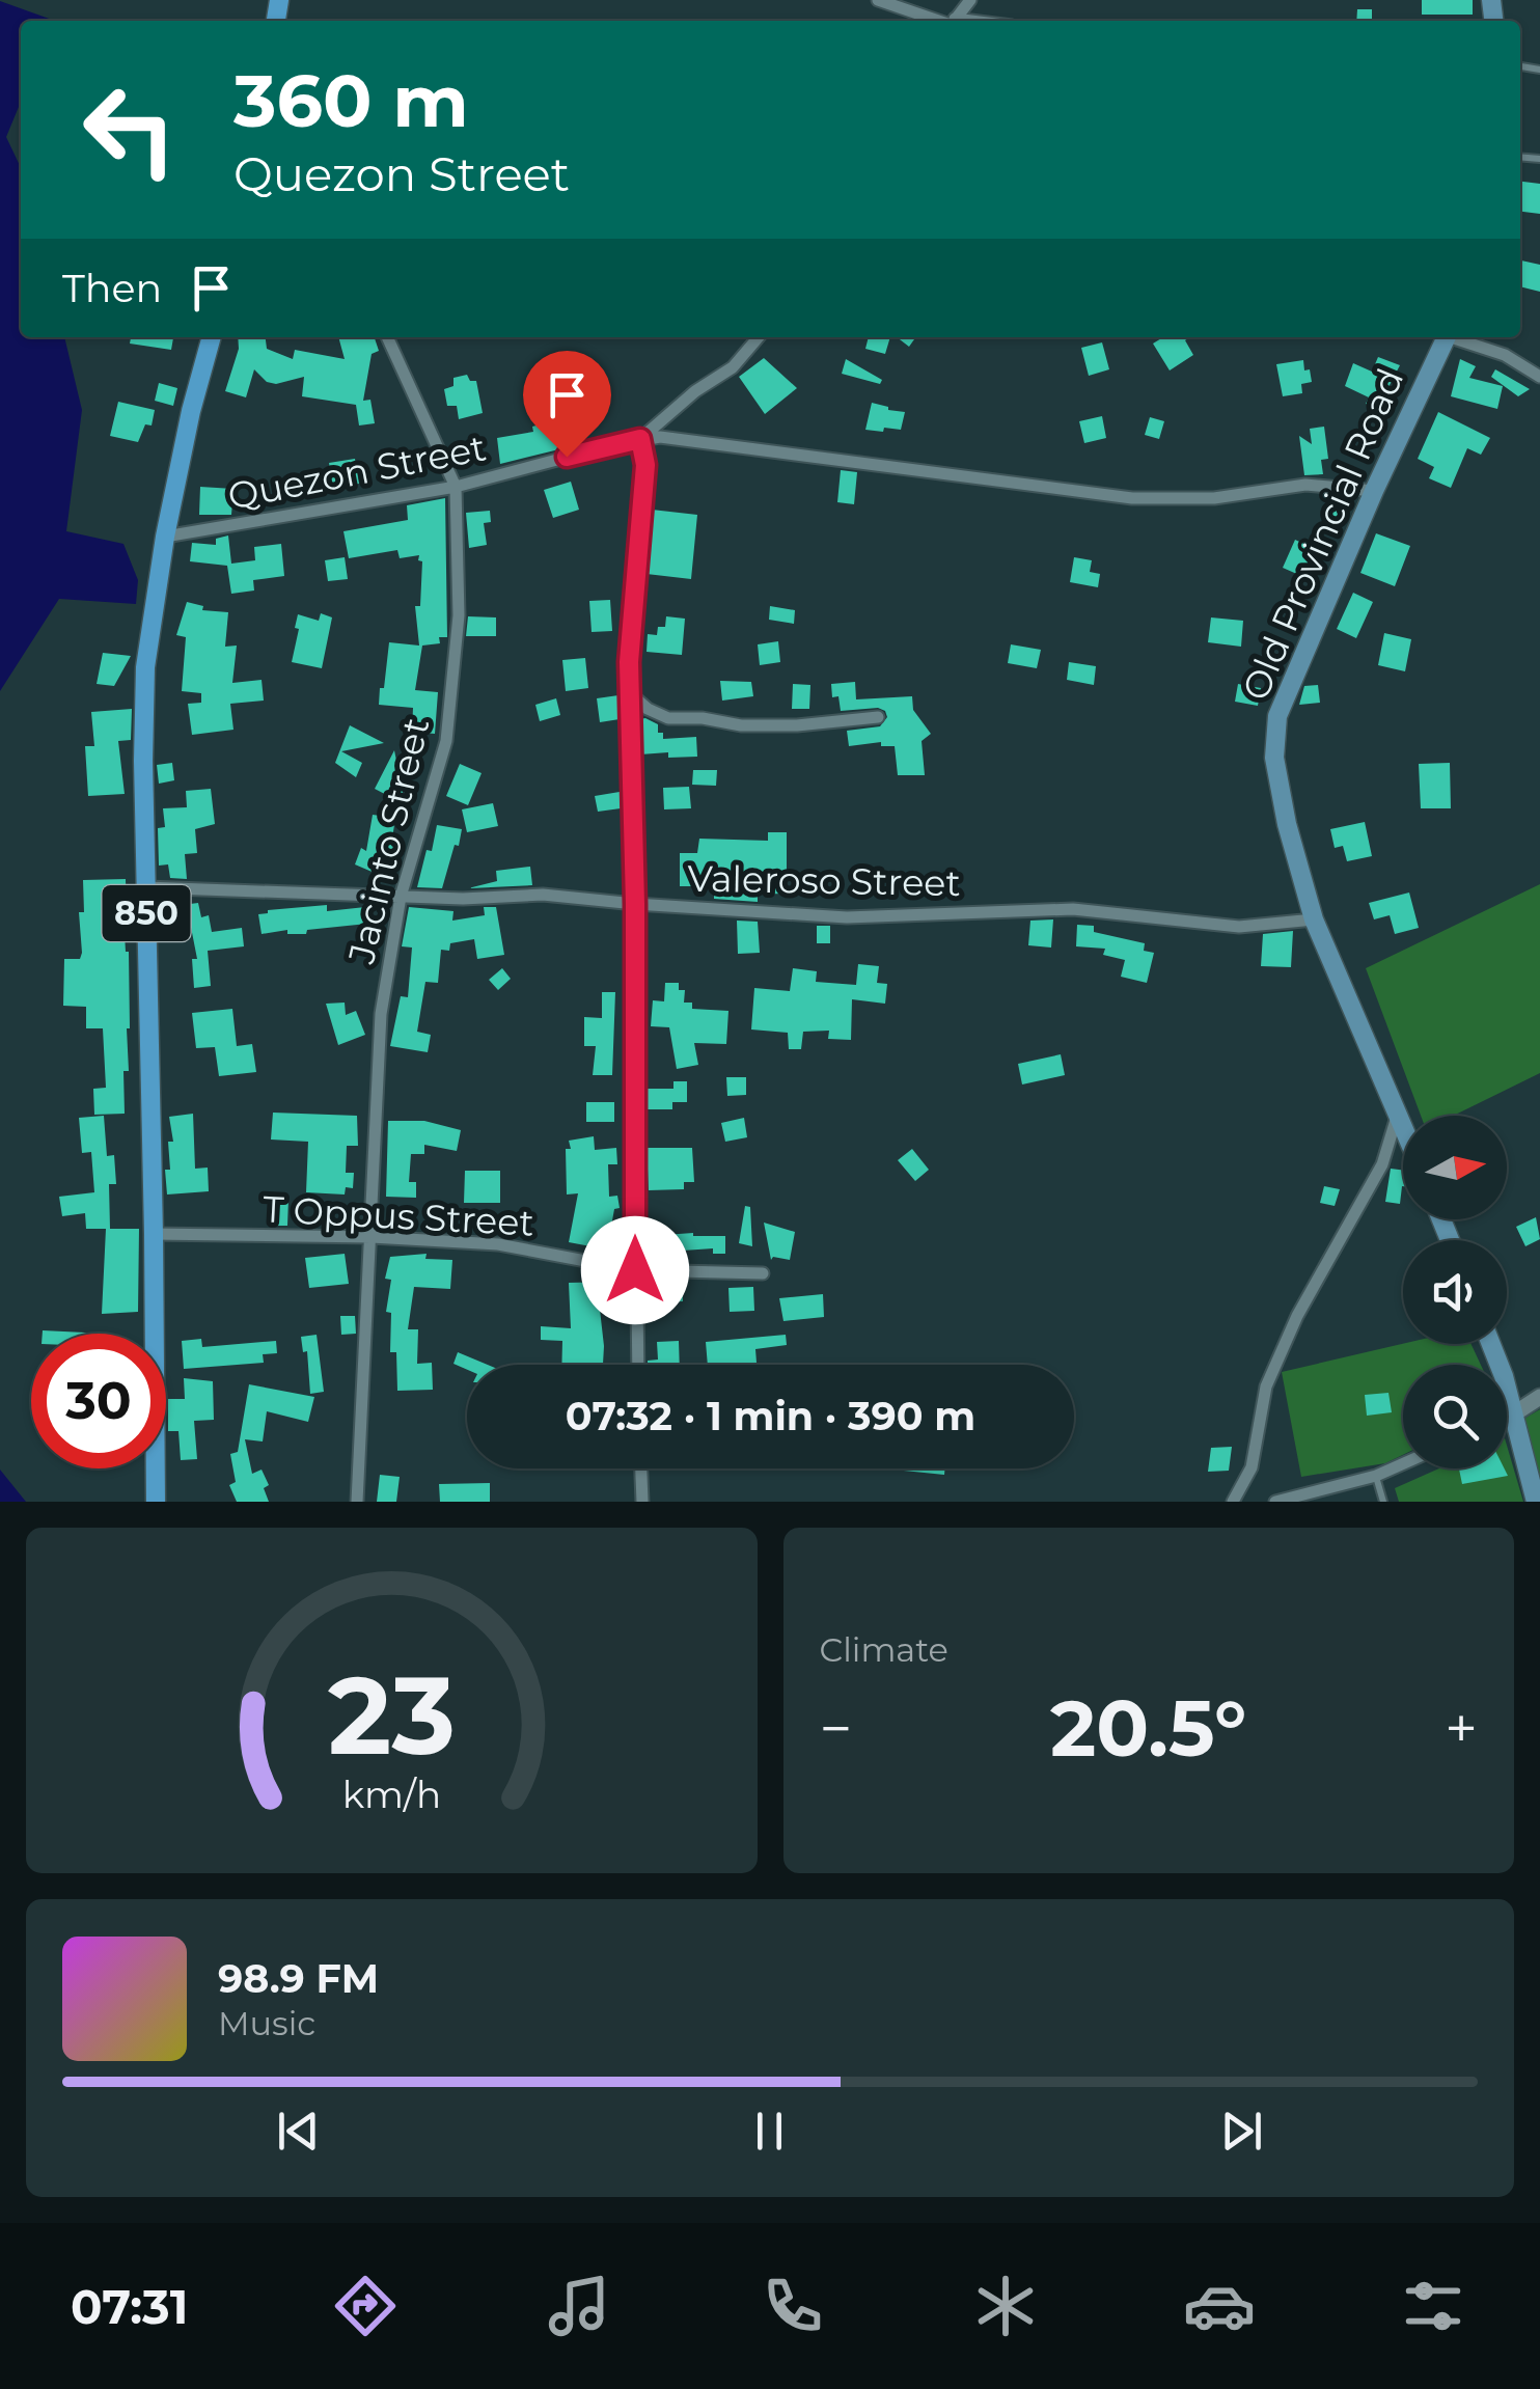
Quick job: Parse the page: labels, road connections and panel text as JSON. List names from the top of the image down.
{
  "streets": {
    "main road": ["Old Provincial Road", "850"],
    "street": [
      "Quezon Street",
      "Jacinto Street",
      "Valeroso Street",
      "T Oppus Street"
    ]
  },
  "crossings": [
    ["Quezon Street", "Jacinto Street"],
    ["Quezon Street", "850"],
    ["Old Provincial Road", "Valeroso Street"],
    ["Jacinto Street", "Valeroso Street"],
    ["Jacinto Street", "T Oppus Street"],
    ["Valeroso Street", "850"],
    ["850", "T Oppus Street"]
  ],
  "north": "right",
  "page": {
    "turn": ["360 m", "Quezon Street"],
    "then": "Then",
    "limit": "30",
    "trip": "07:32 · 1 min · 390 m",
    "tile": "Climate",
    "heat": ["−", "20.5°", "+"],
    "song": ["98.9 FM", "Music"],
    "tabs": "07:31",
    "gauge": ["23", "km/h"]
  }
}
